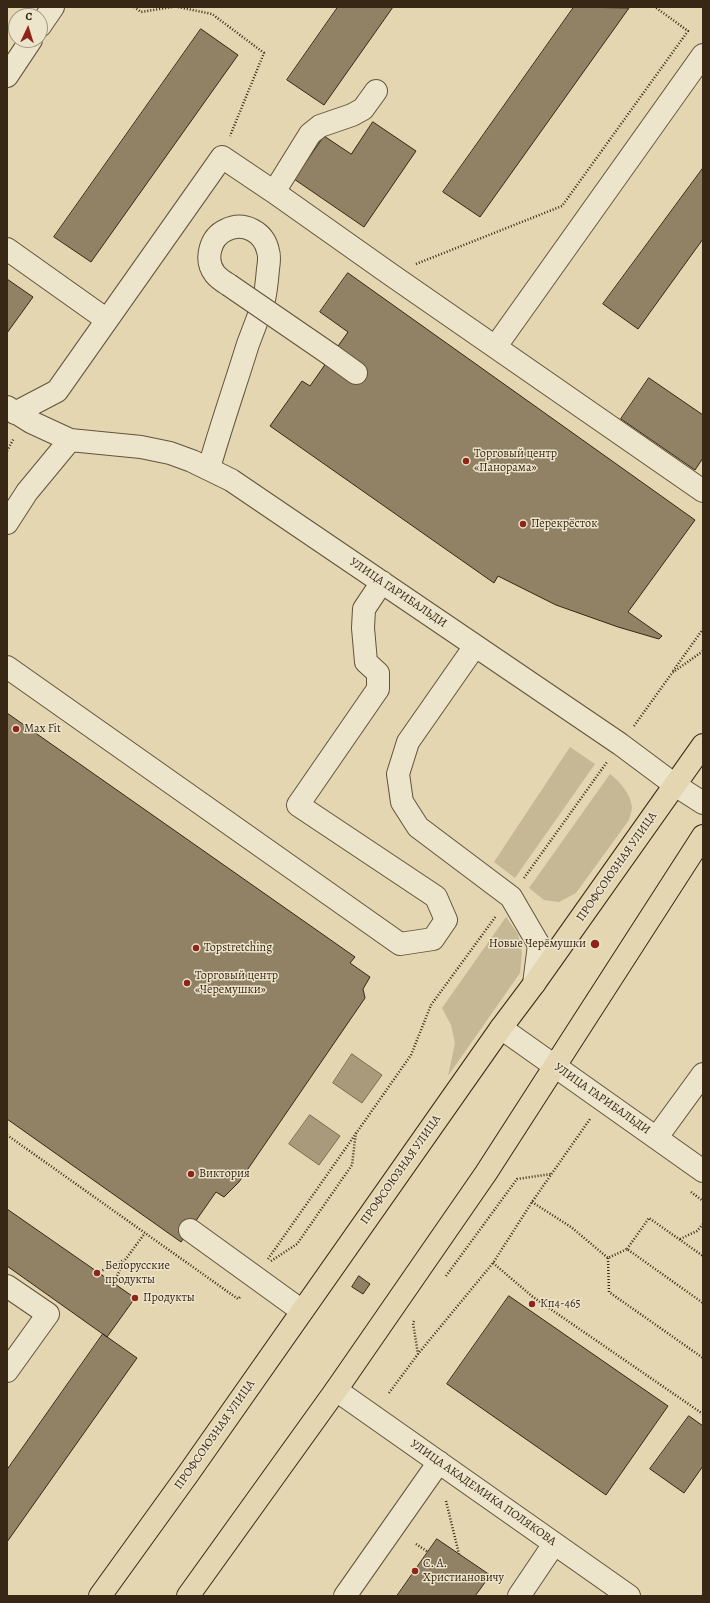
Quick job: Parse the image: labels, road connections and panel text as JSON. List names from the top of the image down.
{
  "streets": {
    "main road": ["ПРОФСОЮЗНАЯ УЛИЦА"],
    "street": ["УЛИЦА ГАРИБАЛЬДИ", "УЛИЦА АКАДЕМИКА ПОЛЯКОВА"]
  },
  "crossings": [
    ["УЛИЦА ГАРИБАЛЬДИ", "ПРОФСОЮЗНАЯ УЛИЦА"]
  ],
  "places": [
    "Торговый центр «Панорама»",
    "Перекрёсток",
    "Max Fit",
    "Новые Черёмушки",
    "Topstretching",
    "Торговый центр «Черемушки»",
    "Виктория",
    "Белорусские продукты",
    "Продукты",
    "Кп4-465",
    "С. А. Христиановичу"
  ],
  "north": "top"
}
